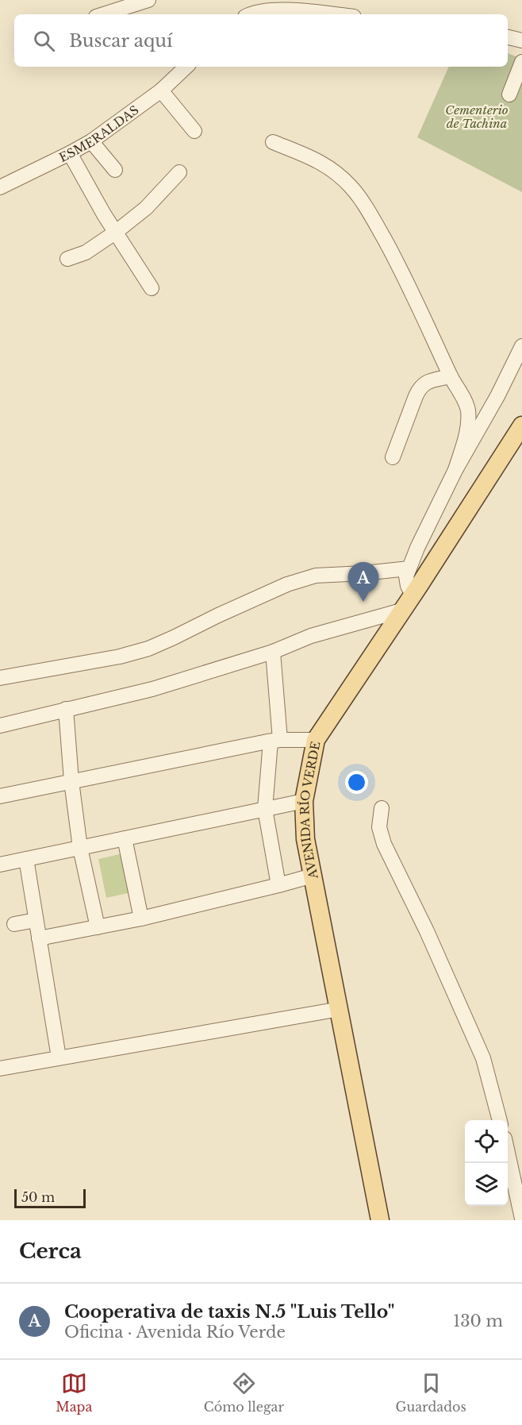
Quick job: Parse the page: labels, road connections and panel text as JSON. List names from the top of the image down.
{
  "streets": {
    "main road": ["AVENIDA RÍO VERDE"],
    "street": ["ESMERALDAS"]
  },
  "parks": ["Cementerio de Tachina"],
  "scale_bar": "50 m",
  "page": {
    "search": "Buscar aquí",
    "pins": "A",
    "scale": "50 m",
    "heading": "Cerca",
    "list": [
      {
        "mark": "A",
        "name": "Cooperativa de taxis N.5 \"Luis Tello\"",
        "note": "Oficina · Avenida Río Verde",
        "value": "130 m"
      }
    ],
    "nav": ["Mapa", "Cómo llegar", "Guardados"]
  }
}
